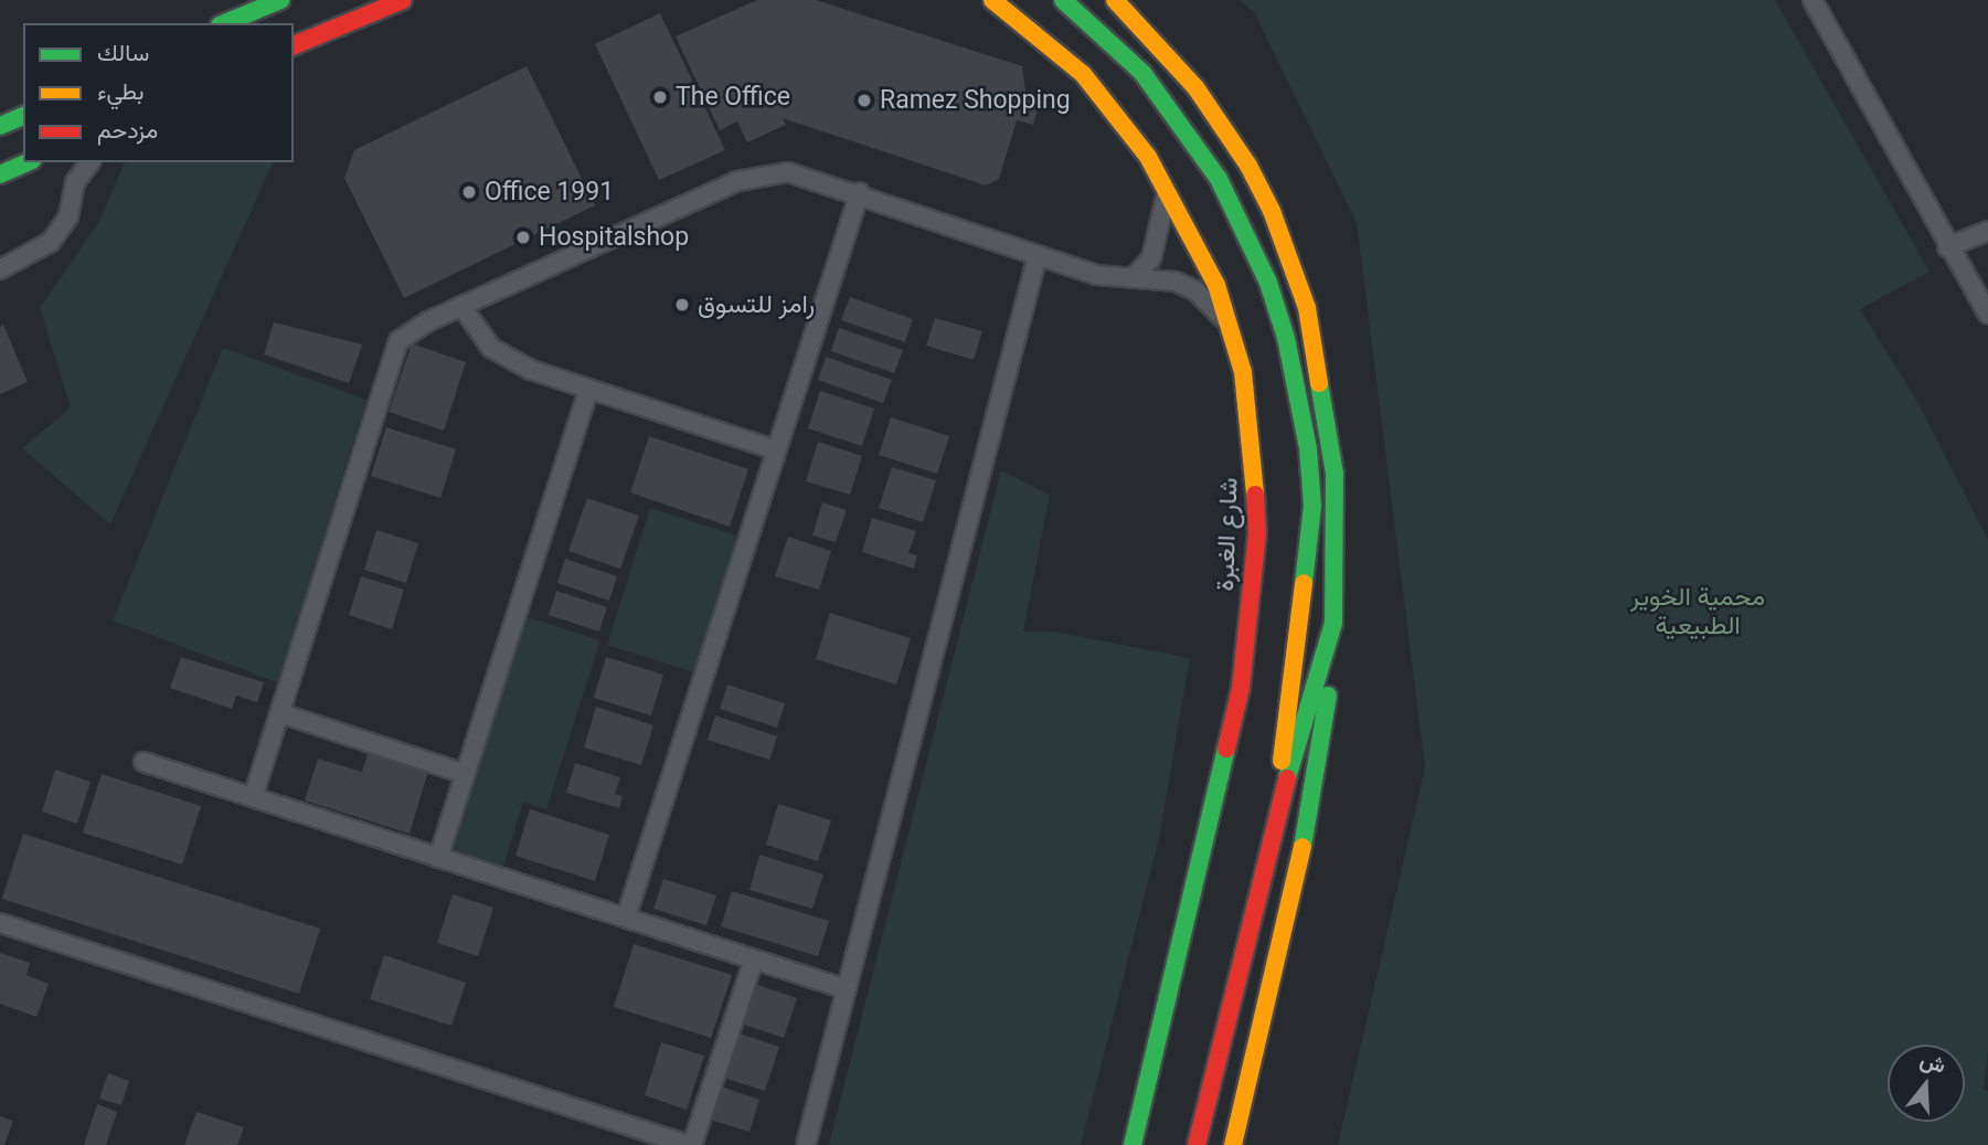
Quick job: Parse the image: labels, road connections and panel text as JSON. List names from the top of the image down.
{
  "streets": {
    "main road": ["شارع الغبرة"]
  },
  "parks": ["محمية الخوير الطبيعية"],
  "places": [
    "The Office",
    "Ramez Shopping",
    "Office 1991",
    "Hospitalshop",
    "رامز للتسوق"
  ],
  "legend": ["سالك", "بطيء", "مزدحم"],
  "north": "top"
}
